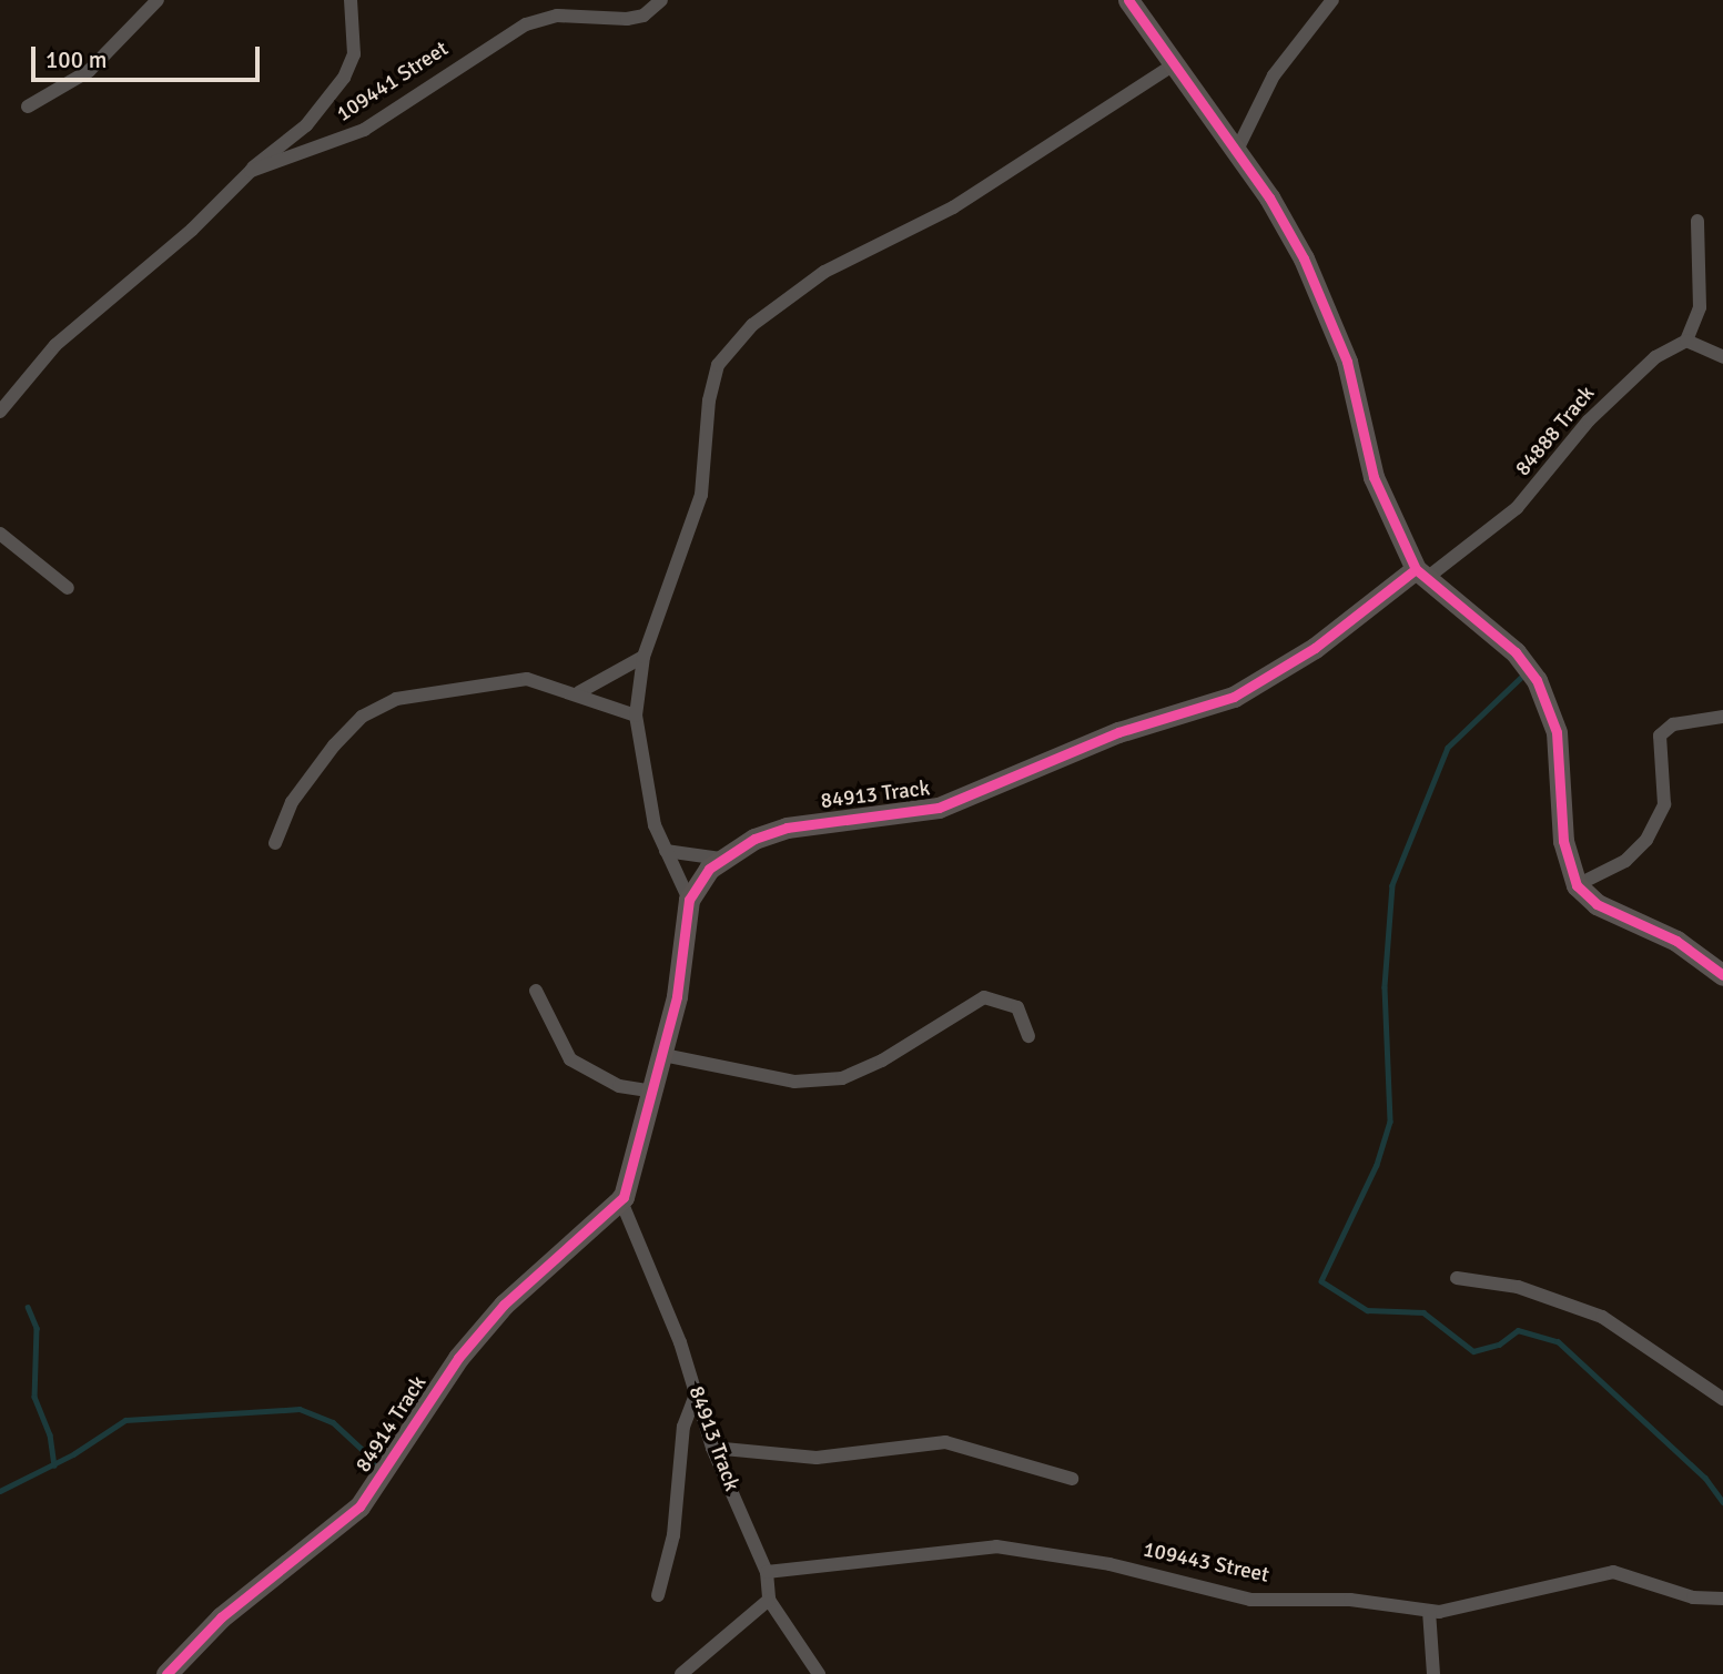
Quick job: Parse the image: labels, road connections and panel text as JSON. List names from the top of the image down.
{
  "streets": {
    "street": [
      "109441 Street",
      "84888 Track",
      "84913 Track",
      "84914 Track",
      "109443 Street"
    ]
  },
  "crossings": [
    ["84888 Track", "84913 Track"],
    ["84913 Track", "84914 Track"],
    ["84913 Track", "109443 Street"]
  ],
  "scale_bar": "100 m"
}
